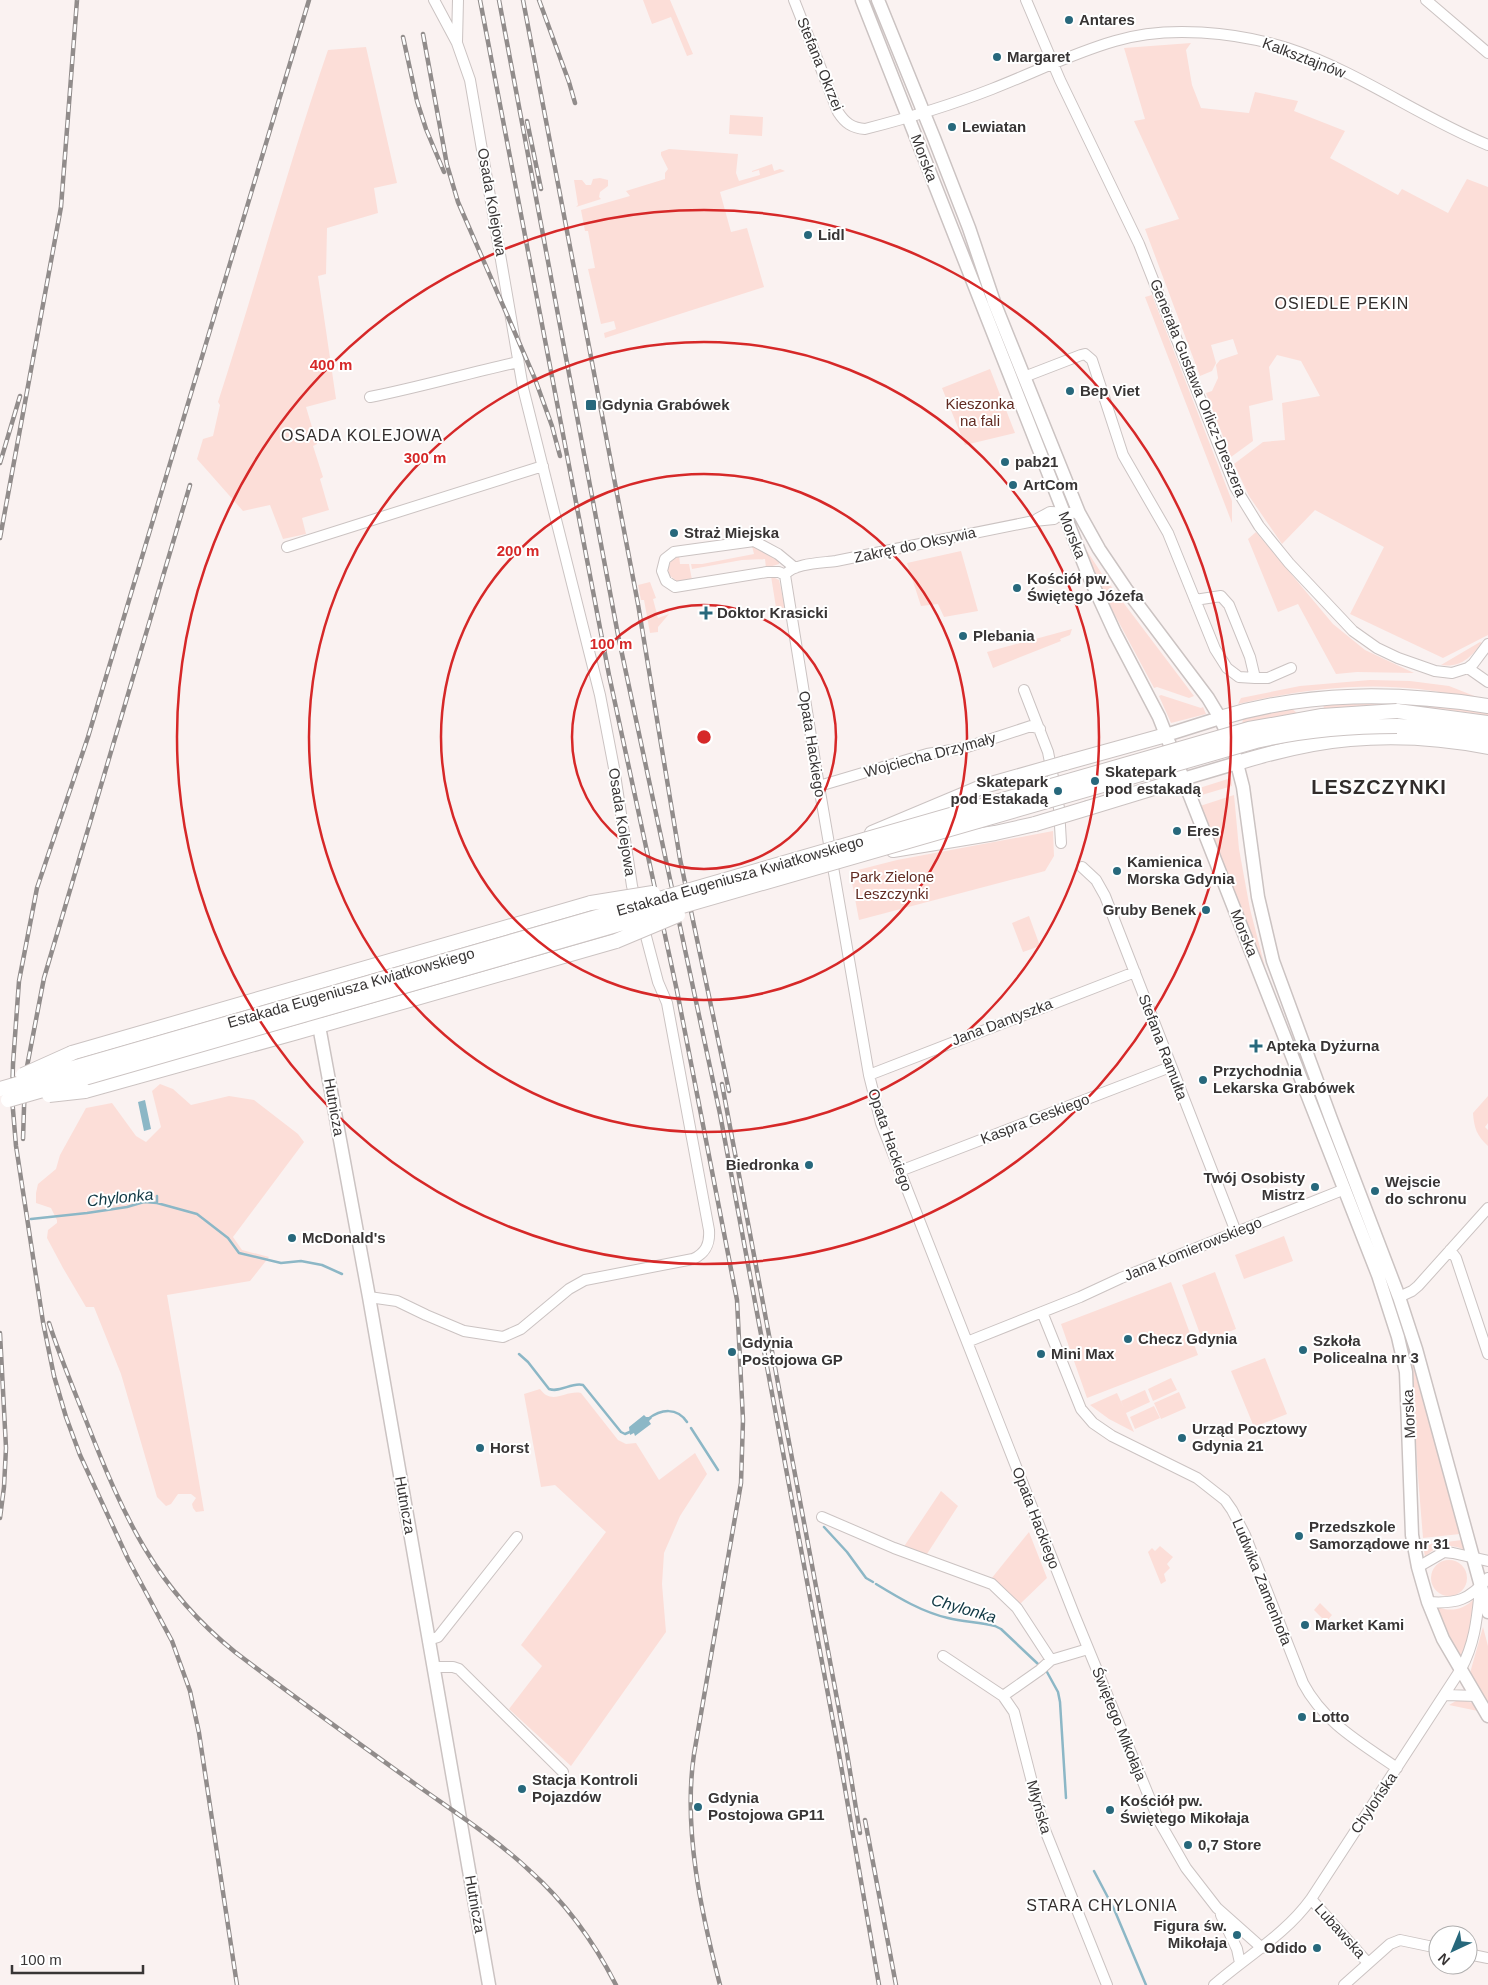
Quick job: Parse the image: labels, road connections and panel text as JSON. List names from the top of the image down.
{
  "streets": {
    "highway": ["Estakada Eugeniusza Kwiatkowskiego"],
    "main road": ["Morska", "Hutnicza"],
    "street": [
      "Kalksztajnów",
      "Stefana Okrzei",
      "Osada Kolejowa",
      "Generała Gustawa Orlicz-Dreszera",
      "Zakręt do Oksywia",
      "Opata Hackiego",
      "Wojciecha Drzymały",
      "Jana Dantyszka",
      "Stefana Ramułta",
      "Kaspra Geskiego",
      "Jana Komierowskiego",
      "Ludwika Zamenhofa",
      "Świętego Mikołaja",
      "Chylońska",
      "Młyńska",
      "Lubawska"
    ]
  },
  "crossings": [
    ["Kalksztajnów", "Stefana Okrzei"],
    ["Kalksztajnów", "Morska"],
    ["Kalksztajnów", "Generała Gustawa Orlicz-Dreszera"],
    ["Stefana Okrzei", "Morska"],
    ["Morska", "Zakręt do Oksywia"],
    ["Morska", "Jana Komierowskiego"],
    ["Morska", "Chylońska"],
    ["Osada Kolejowa", "Hutnicza"],
    ["Zakręt do Oksywia", "Opata Hackiego"],
    ["Opata Hackiego", "Wojciecha Drzymały"],
    ["Opata Hackiego", "Jana Dantyszka"],
    ["Opata Hackiego", "Kaspra Geskiego"],
    ["Opata Hackiego", "Świętego Mikołaja"],
    ["Jana Dantyszka", "Stefana Ramułta"],
    ["Stefana Ramułta", "Kaspra Geskiego"],
    ["Stefana Ramułta", "Jana Komierowskiego"],
    ["Jana Komierowskiego", "Ludwika Zamenhofa"],
    ["Ludwika Zamenhofa", "Chylońska"],
    ["Świętego Mikołaja", "Chylońska"],
    ["Świętego Mikołaja", "Młyńska"],
    ["Chylońska", "Lubawska"]
  ],
  "districts": [
    "OSIEDLE PEKIN",
    "OSADA KOLEJOWA",
    "LESZCZYNKI",
    "STARA CHYLONIA"
  ],
  "water": ["Chylonka"],
  "parks": ["Kieszonka na fali", "Park Zielone Leszczynki"],
  "places": {
    "other": [
      "Antares",
      "Margaret",
      "Lewiatan",
      "Lidl",
      "Bep Viet",
      "pab21",
      "ArtCom",
      "Straż Miejska",
      "Kościół pw. Świętego Józefa",
      "Plebania",
      "Skatepark pod estakadą",
      "Skatepark pod Estakadą",
      "Eres",
      "Kamienica Morska Gdynia",
      "Gruby Benek",
      "Przychodnia Lekarska Grabówek",
      "Biedronka",
      "Twój Osobisty Mistrz",
      "Wejscie do schronu",
      "McDonald's",
      "Checz Gdynia",
      "Szkoła Policealna nr 3",
      "Gdynia Postojowa GP",
      "Mini Max",
      "Urząd Pocztowy Gdynia 21",
      "Horst",
      "Przedszkole Samorządowe nr 31",
      "Market Kami",
      "Lotto",
      "Stacja Kontroli Pojazdów",
      "Gdynia Postojowa GP11",
      "Kościół pw. Świętego Mikołaja",
      "0,7 Store",
      "Figura św. Mikołaja",
      "Odido"
    ],
    "transit": ["Gdynia Grabówek"],
    "health": ["Doktor Krasicki", "Apteka Dyżurna"]
  },
  "scale_bar": "100 m",
  "north": "bottom left",
  "rings": [
    "400 m",
    "300 m",
    "200 m",
    "100 m"
  ]
}
